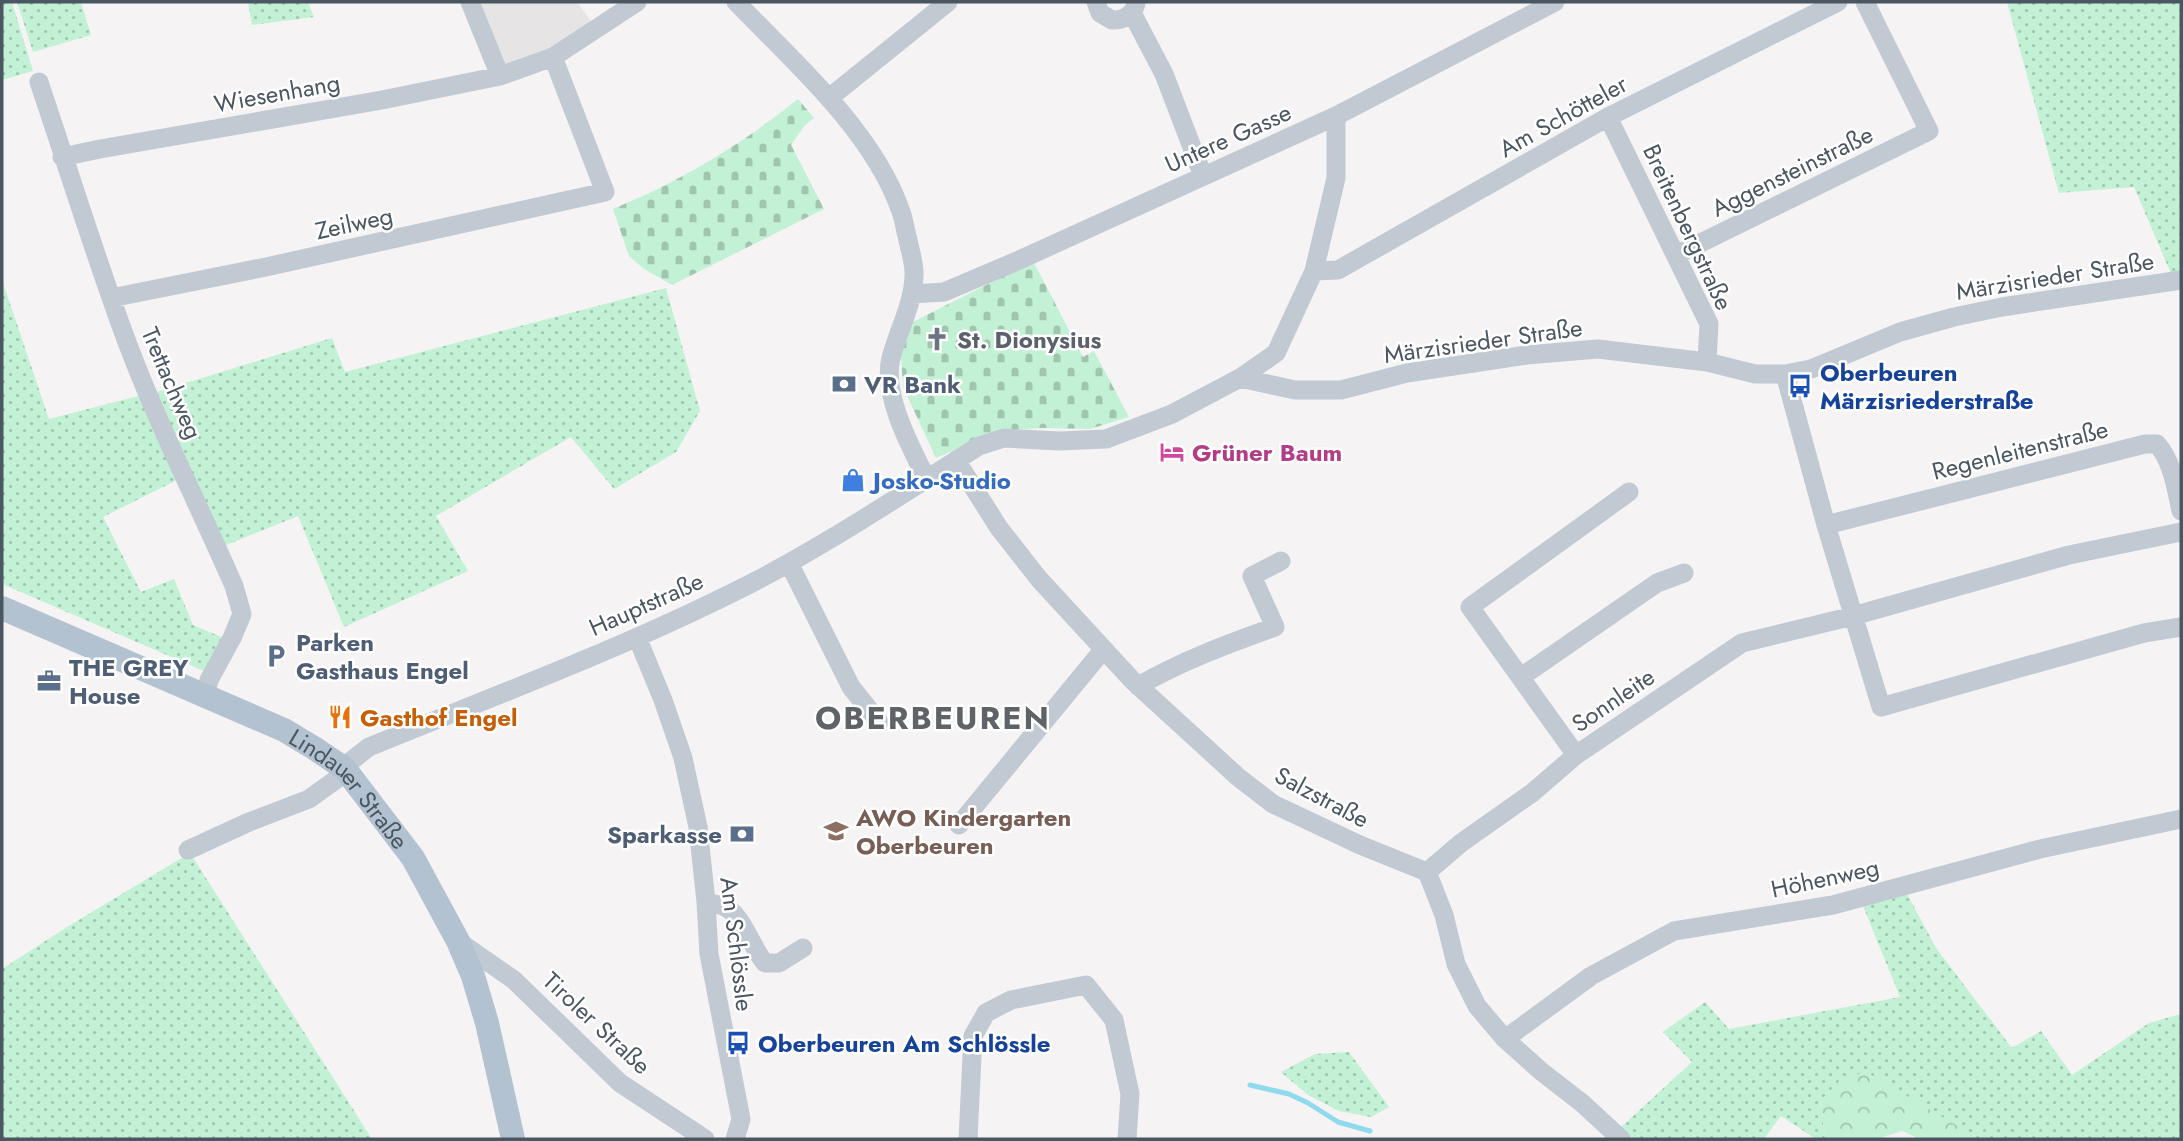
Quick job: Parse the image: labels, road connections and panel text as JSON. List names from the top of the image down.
{
  "streets": {
    "main road": ["Lindauer Straße"],
    "street": [
      "Wiesenhang",
      "Am Schötteler",
      "Untere Gasse",
      "Aggensteinstraße",
      "Zeilweg",
      "Breitenbergstraße",
      "Märzisrieder Straße",
      "Trettachweg",
      "Regenleitenstraße",
      "Hauptstraße",
      "Sonnleite",
      "Salzstraße",
      "Höhenweg",
      "Am Schlössle",
      "Tiroler Straße"
    ]
  },
  "crossings": [
    ["Wiesenhang", "Zeilweg"],
    ["Wiesenhang", "Trettachweg"],
    ["Am Schötteler", "Breitenbergstraße"],
    ["Am Schötteler", "Hauptstraße"],
    ["Untere Gasse", "Hauptstraße"],
    ["Aggensteinstraße", "Breitenbergstraße"],
    ["Zeilweg", "Trettachweg"],
    ["Breitenbergstraße", "Märzisrieder Straße"],
    ["Märzisrieder Straße", "Hauptstraße"],
    ["Trettachweg", "Lindauer Straße"],
    ["Hauptstraße", "Lindauer Straße"],
    ["Hauptstraße", "Salzstraße"],
    ["Hauptstraße", "Am Schlössle"],
    ["Sonnleite", "Salzstraße"],
    ["Lindauer Straße", "Tiroler Straße"]
  ],
  "districts": ["OBERBEUREN"],
  "places": {
    "church": ["St. Dionysius"],
    "bank": ["VR Bank", "Sparkasse"],
    "bus stop": ["Oberbeuren Märzisriederstraße", "Oberbeuren Am Schlössle"],
    "hotel": ["Grüner Baum"],
    "shop": ["Josko-Studio"],
    "parking": ["Parken Gasthaus Engel"],
    "office": ["THE GREY House"],
    "restaurant": ["Gasthof Engel"],
    "school or university": ["AWO Kindergarten Oberbeuren"]
  }
}
